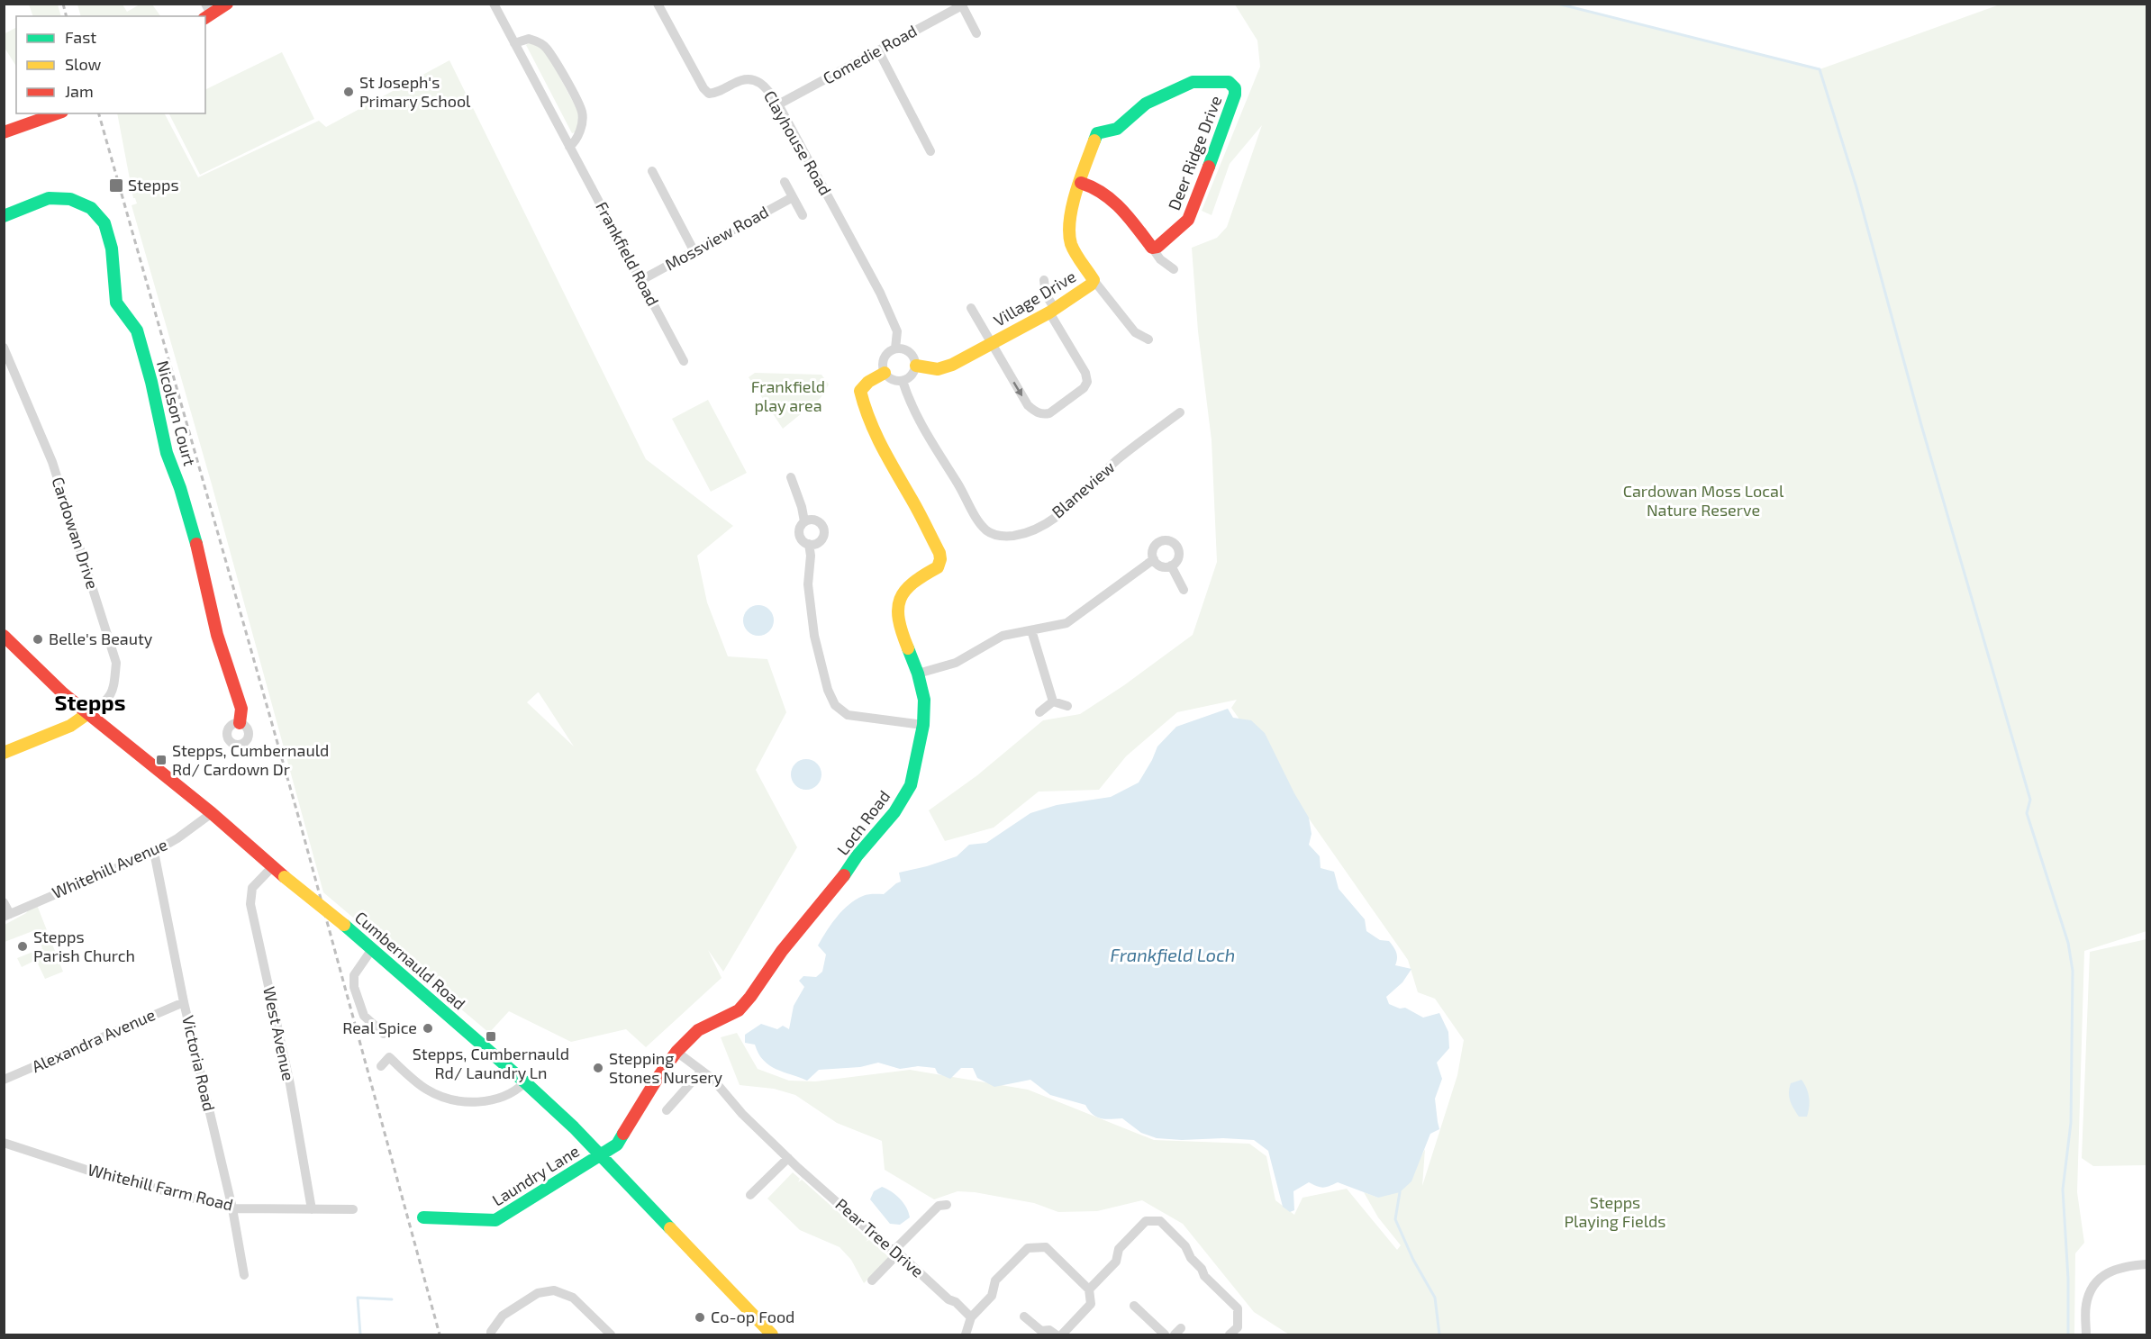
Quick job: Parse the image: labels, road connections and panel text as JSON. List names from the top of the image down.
{
  "streets": {
    "street": [
      "Comedie Road",
      "Clayhouse Road",
      "Deer Ridge Drive",
      "Mossview Road",
      "Frankfield Road",
      "Village Drive",
      "Nicolson Court",
      "Blaneview",
      "Cardowan Drive",
      "Loch Road",
      "Whitehill Avenue",
      "Cumbernauld Road",
      "West Avenue",
      "Alexandra Avenue",
      "Victoria Road",
      "Laundry Lane",
      "Whitehill Farm Road",
      "Pear Tree Drive"
    ]
  },
  "crossings": [
    ["Comedie Road", "Clayhouse Road"],
    ["Clayhouse Road", "Village Drive"],
    ["Clayhouse Road", "Blaneview"],
    ["Clayhouse Road", "Loch Road"],
    ["Deer Ridge Drive", "Village Drive"],
    ["Mossview Road", "Frankfield Road"],
    ["Village Drive", "Blaneview"],
    ["Village Drive", "Loch Road"],
    ["Blaneview", "Loch Road"],
    ["Cardowan Drive", "Cumbernauld Road"],
    ["Loch Road", "Cumbernauld Road"],
    ["Loch Road", "Laundry Lane"],
    ["Loch Road", "Pear Tree Drive"],
    ["Whitehill Avenue", "Cumbernauld Road"],
    ["Whitehill Avenue", "Victoria Road"],
    ["Cumbernauld Road", "West Avenue"],
    ["Cumbernauld Road", "Laundry Lane"],
    ["West Avenue", "Whitehill Farm Road"],
    ["Alexandra Avenue", "Victoria Road"],
    ["Victoria Road", "Whitehill Farm Road"]
  ],
  "districts": ["Stepps"],
  "water": ["Frankfield Loch"],
  "parks": ["Frankfield play area", "Cardowan Moss Local Nature Reserve", "Stepps Playing Fields"],
  "places": {
    "other": [
      "St Joseph's Primary School",
      "Belle's Beauty",
      "Stepps Parish Church",
      "Real Spice",
      "Stepping Stones Nursery",
      "Co-op Food"
    ],
    "transit": ["Stepps", "Stepps, Cumbernauld Rd/ Cardown Dr", "Stepps, Cumbernauld Rd/ Laundry Ln"]
  },
  "legend": ["Fast", "Slow", "Jam"]
}
